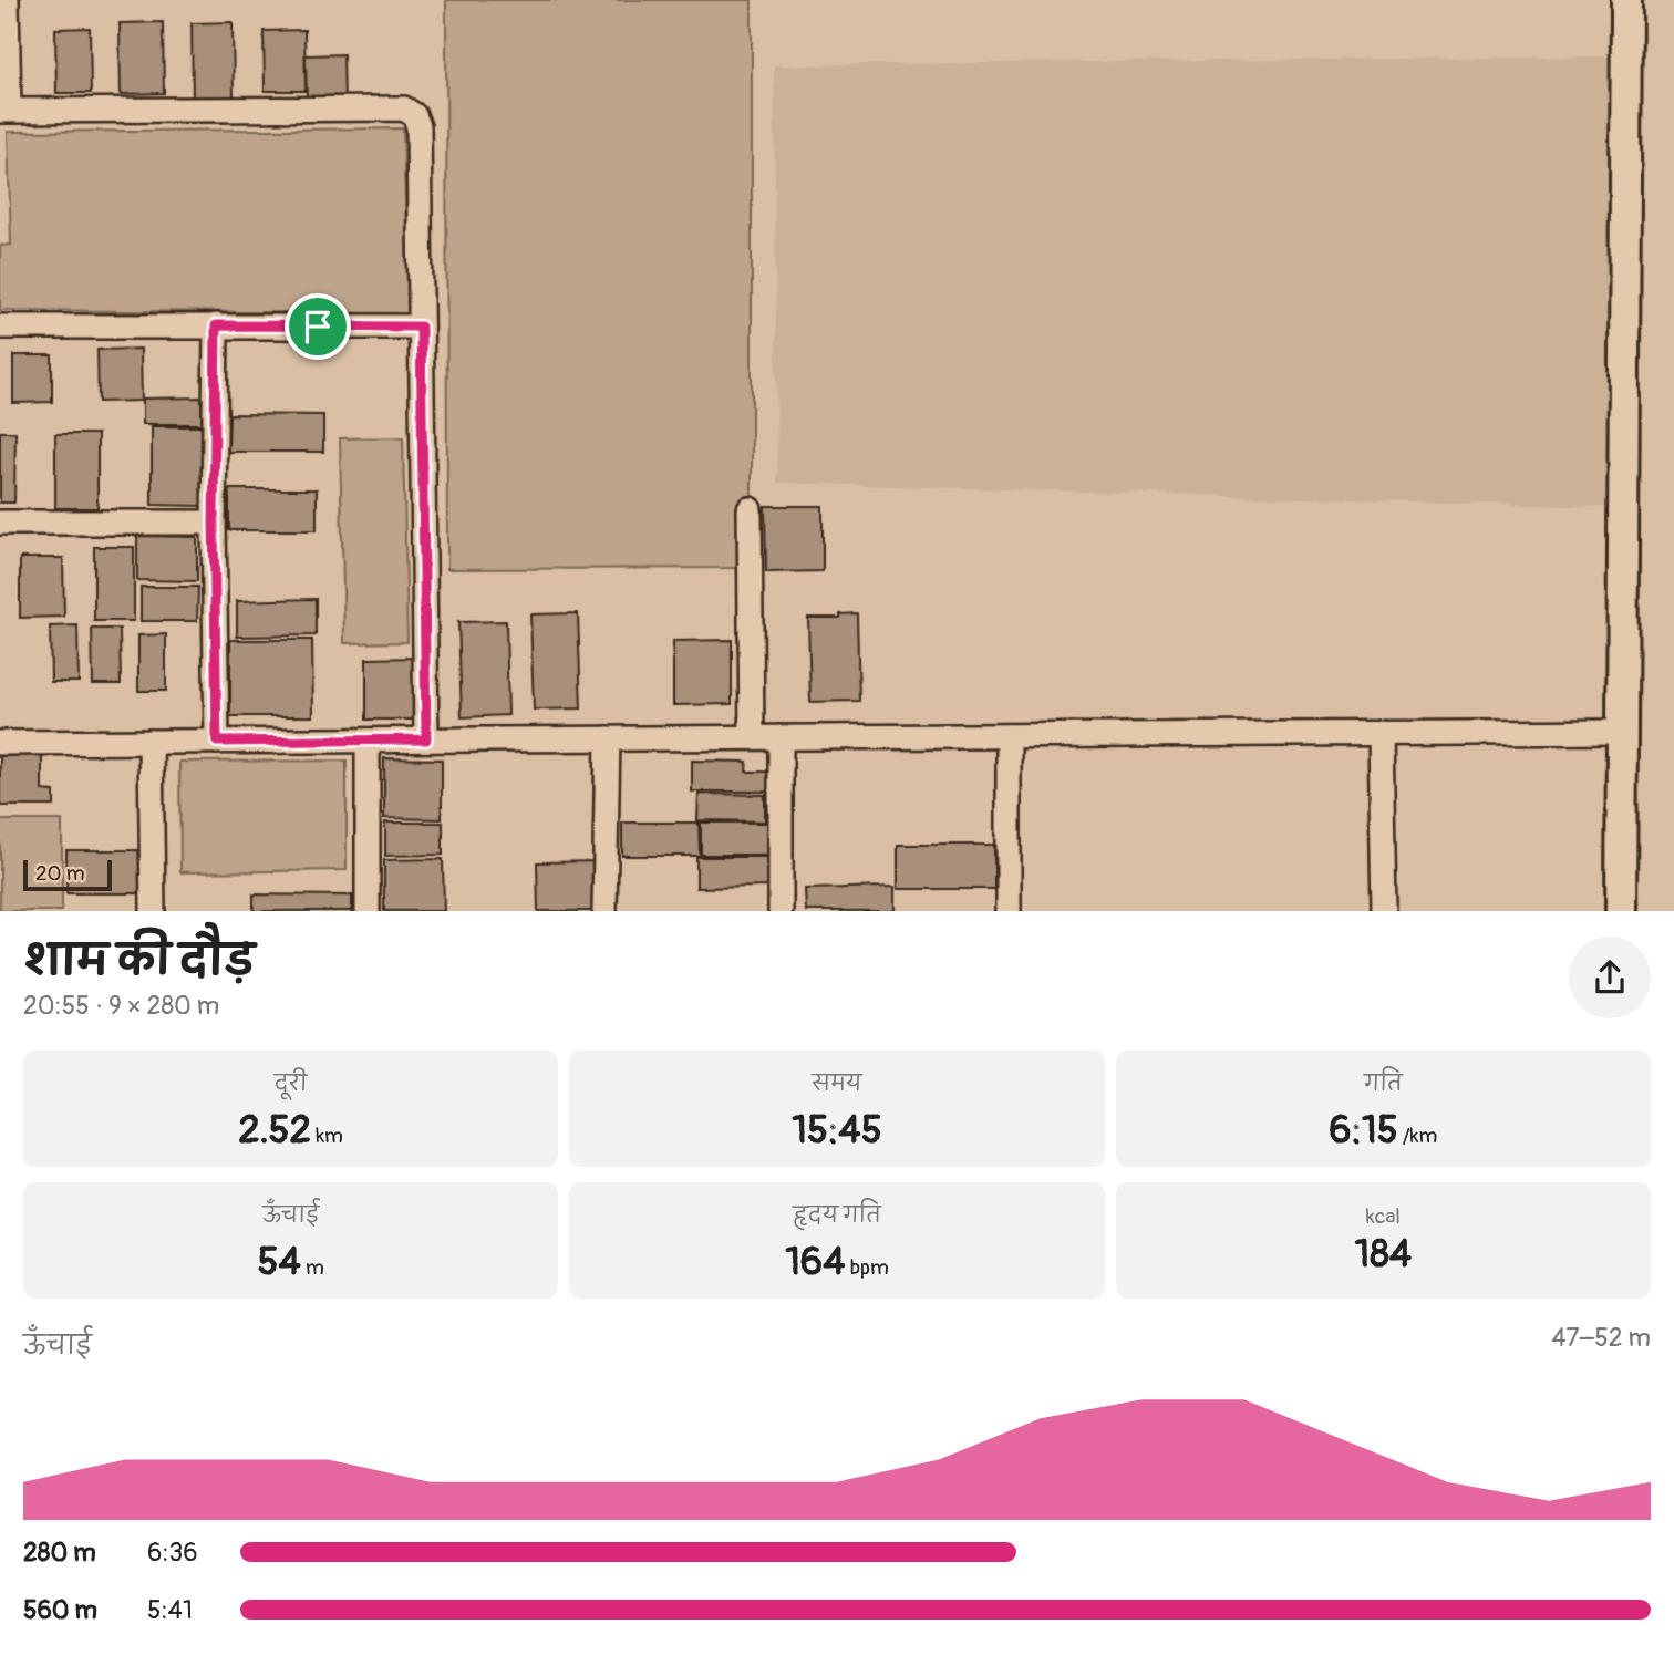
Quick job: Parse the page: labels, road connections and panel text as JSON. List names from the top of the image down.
{
  "scale_bar": "20 m",
  "page": {
    "scale": "20 m",
    "heading": ["शाम की दौड़", "20:55 · 9 × 280 m"],
    "stats": [
      ["दूरी", "2.52 km"],
      ["समय", "15:45"],
      ["गति", "6:15 /km"],
      ["ऊँचाई", "54 m"],
      ["हृदय गति", "164 bpm"],
      ["kcal", "184"]
    ],
    "chart": ["ऊँचाई", "47–52 m"],
    "list": [
      {
        "name": "280 m",
        "note": "6:36"
      },
      {
        "name": "560 m",
        "note": "5:41"
      }
    ]
  }
}
